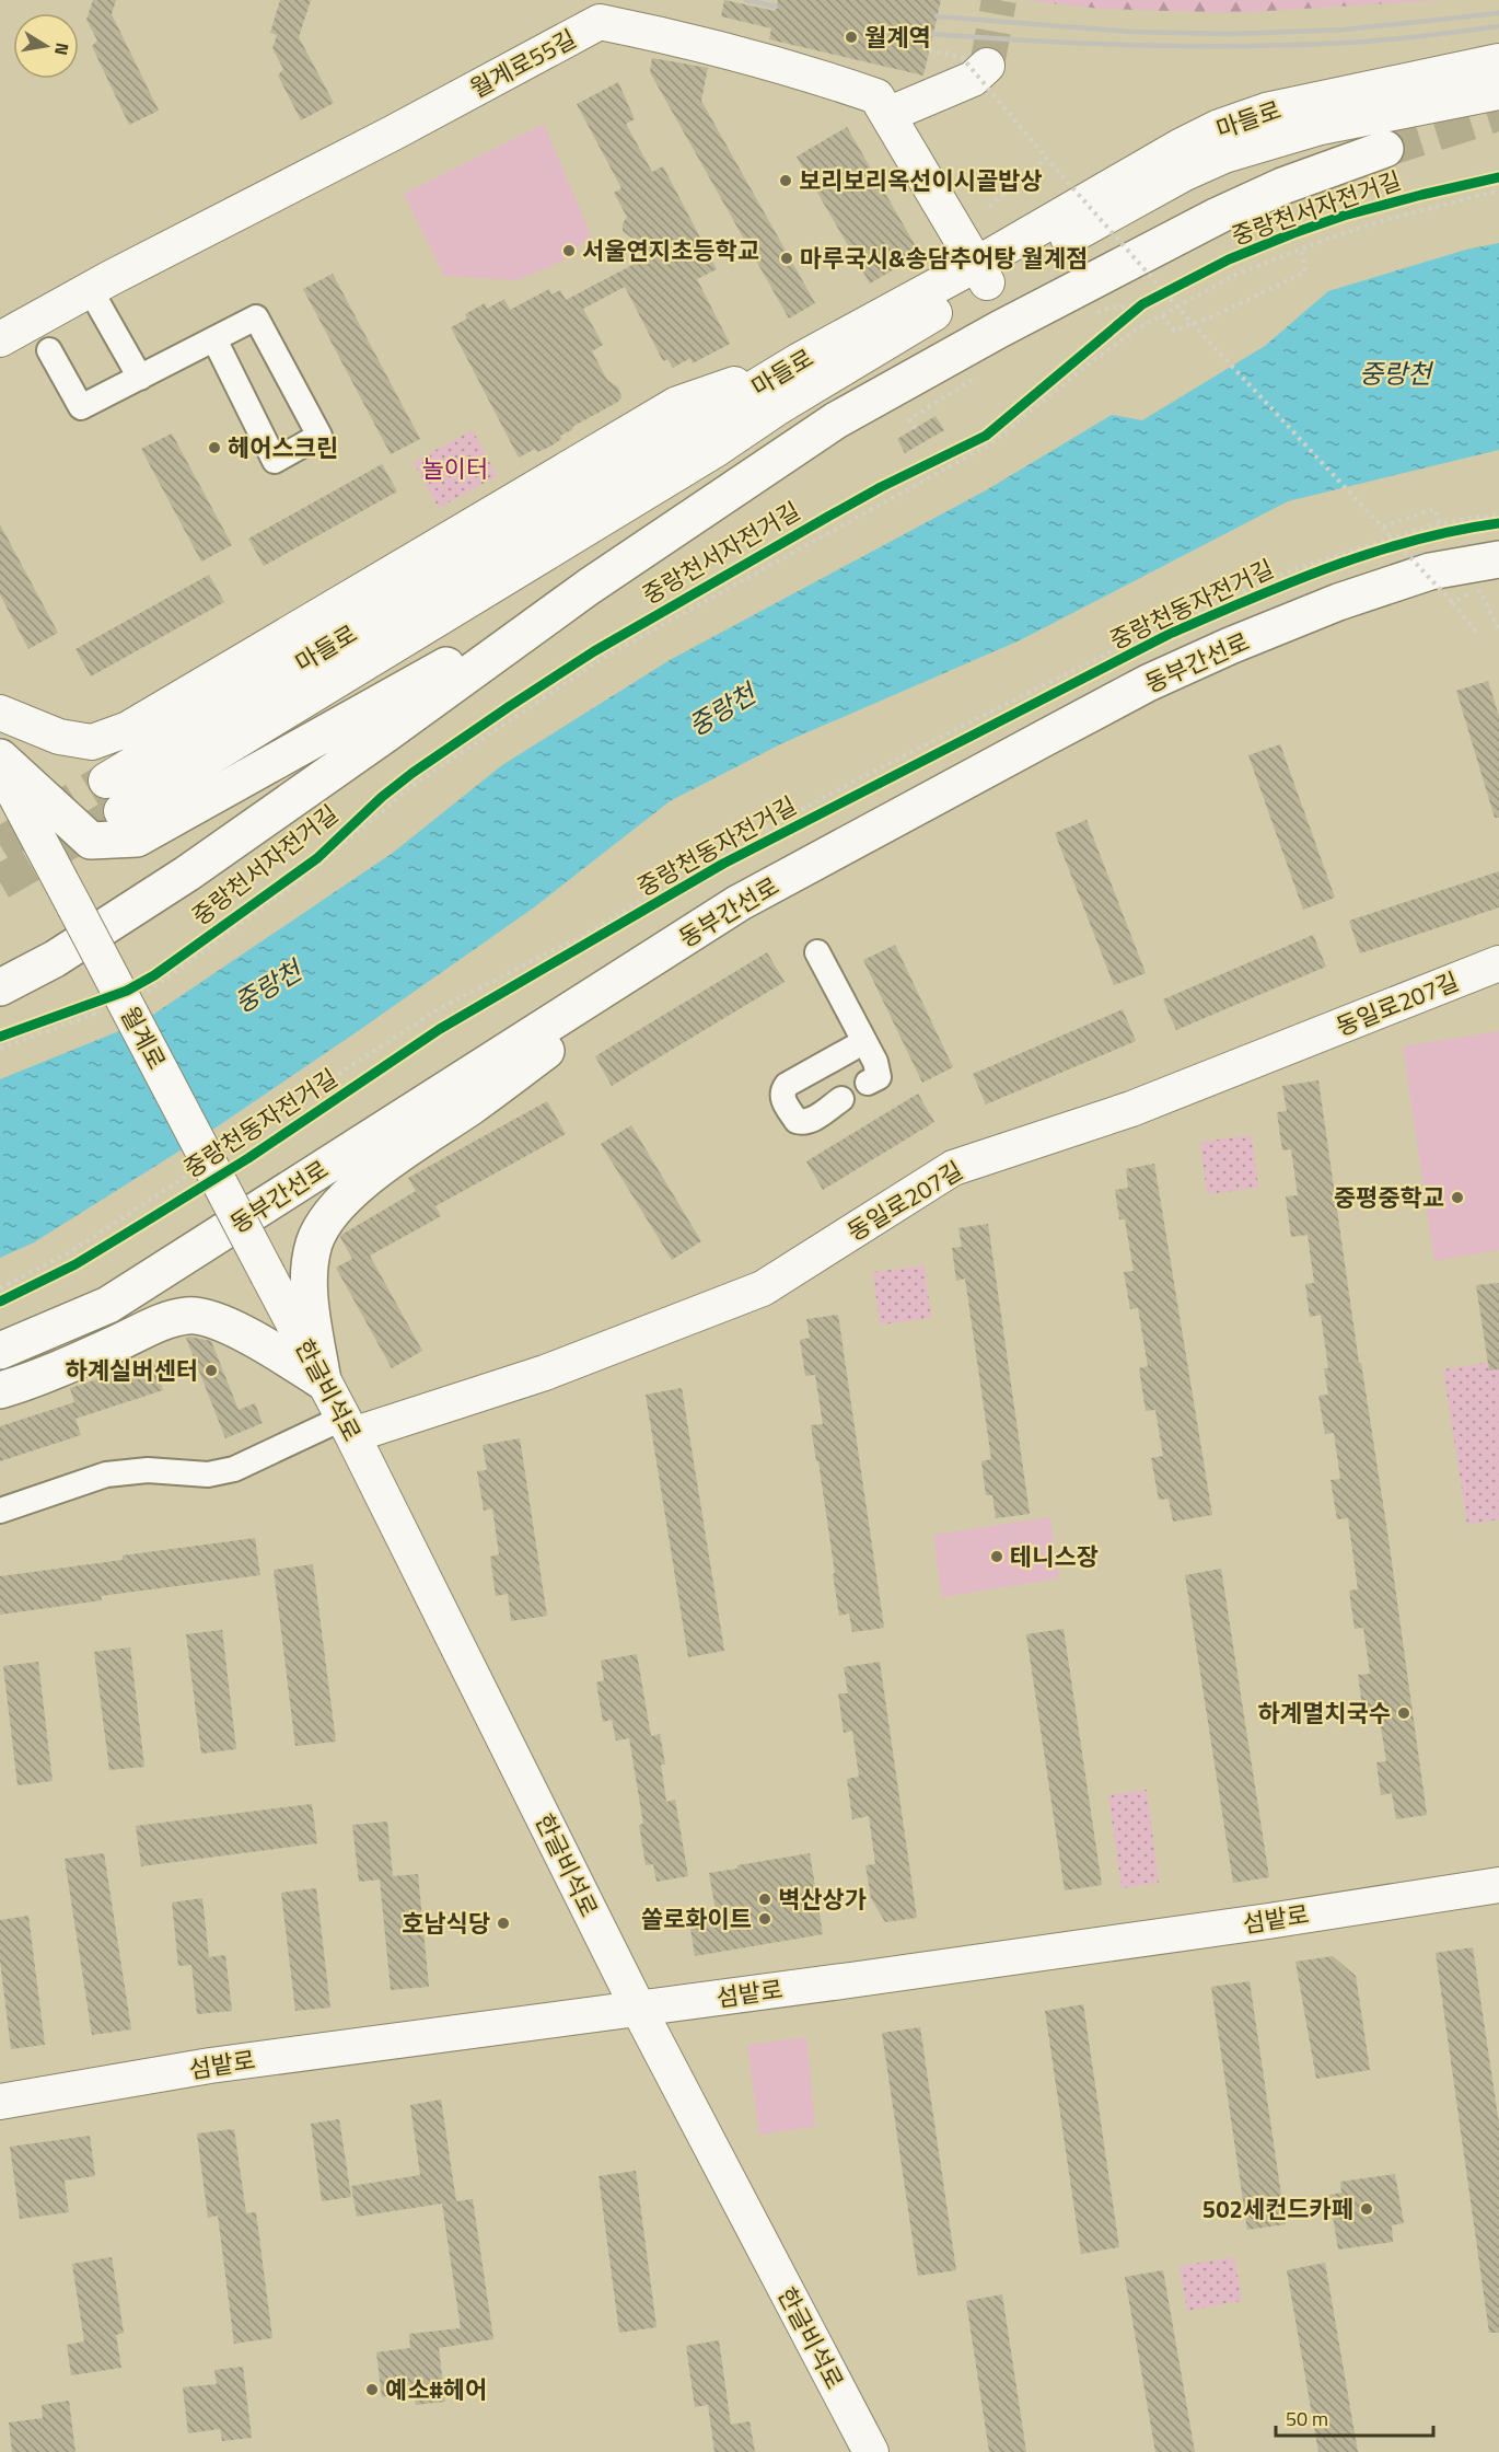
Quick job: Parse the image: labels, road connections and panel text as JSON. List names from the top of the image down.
{
  "streets": {
    "highway": ["동부간선로"],
    "main road": [
      "월계로55길",
      "마들로",
      "동일로207길",
      "월계로",
      "한글비석로",
      "섬밭로"
    ],
    "cycle path": ["중랑천서자전거길", "중랑천동자전거길"]
  },
  "crossings": [
    ["월계로55길", "마들로"],
    ["동일로207길", "한글비석로"],
    ["월계로", "한글비석로"],
    ["한글비석로", "섬밭로"]
  ],
  "water": ["중랑천"],
  "parks": ["놀이터"],
  "places": [
    "월계역",
    "보리보리옥선이시골밥상",
    "서울연지초등학교",
    "마루국시&송담추어탕 월계점",
    "헤어스크린",
    "중평중학교",
    "하계실버센터",
    "테니스장",
    "하계멸치국수",
    "벽산상가",
    "쏠로화이트",
    "호남식당",
    "502세컨드카페",
    "예소#헤어"
  ],
  "scale_bar": "50 m",
  "north": "right"
}
